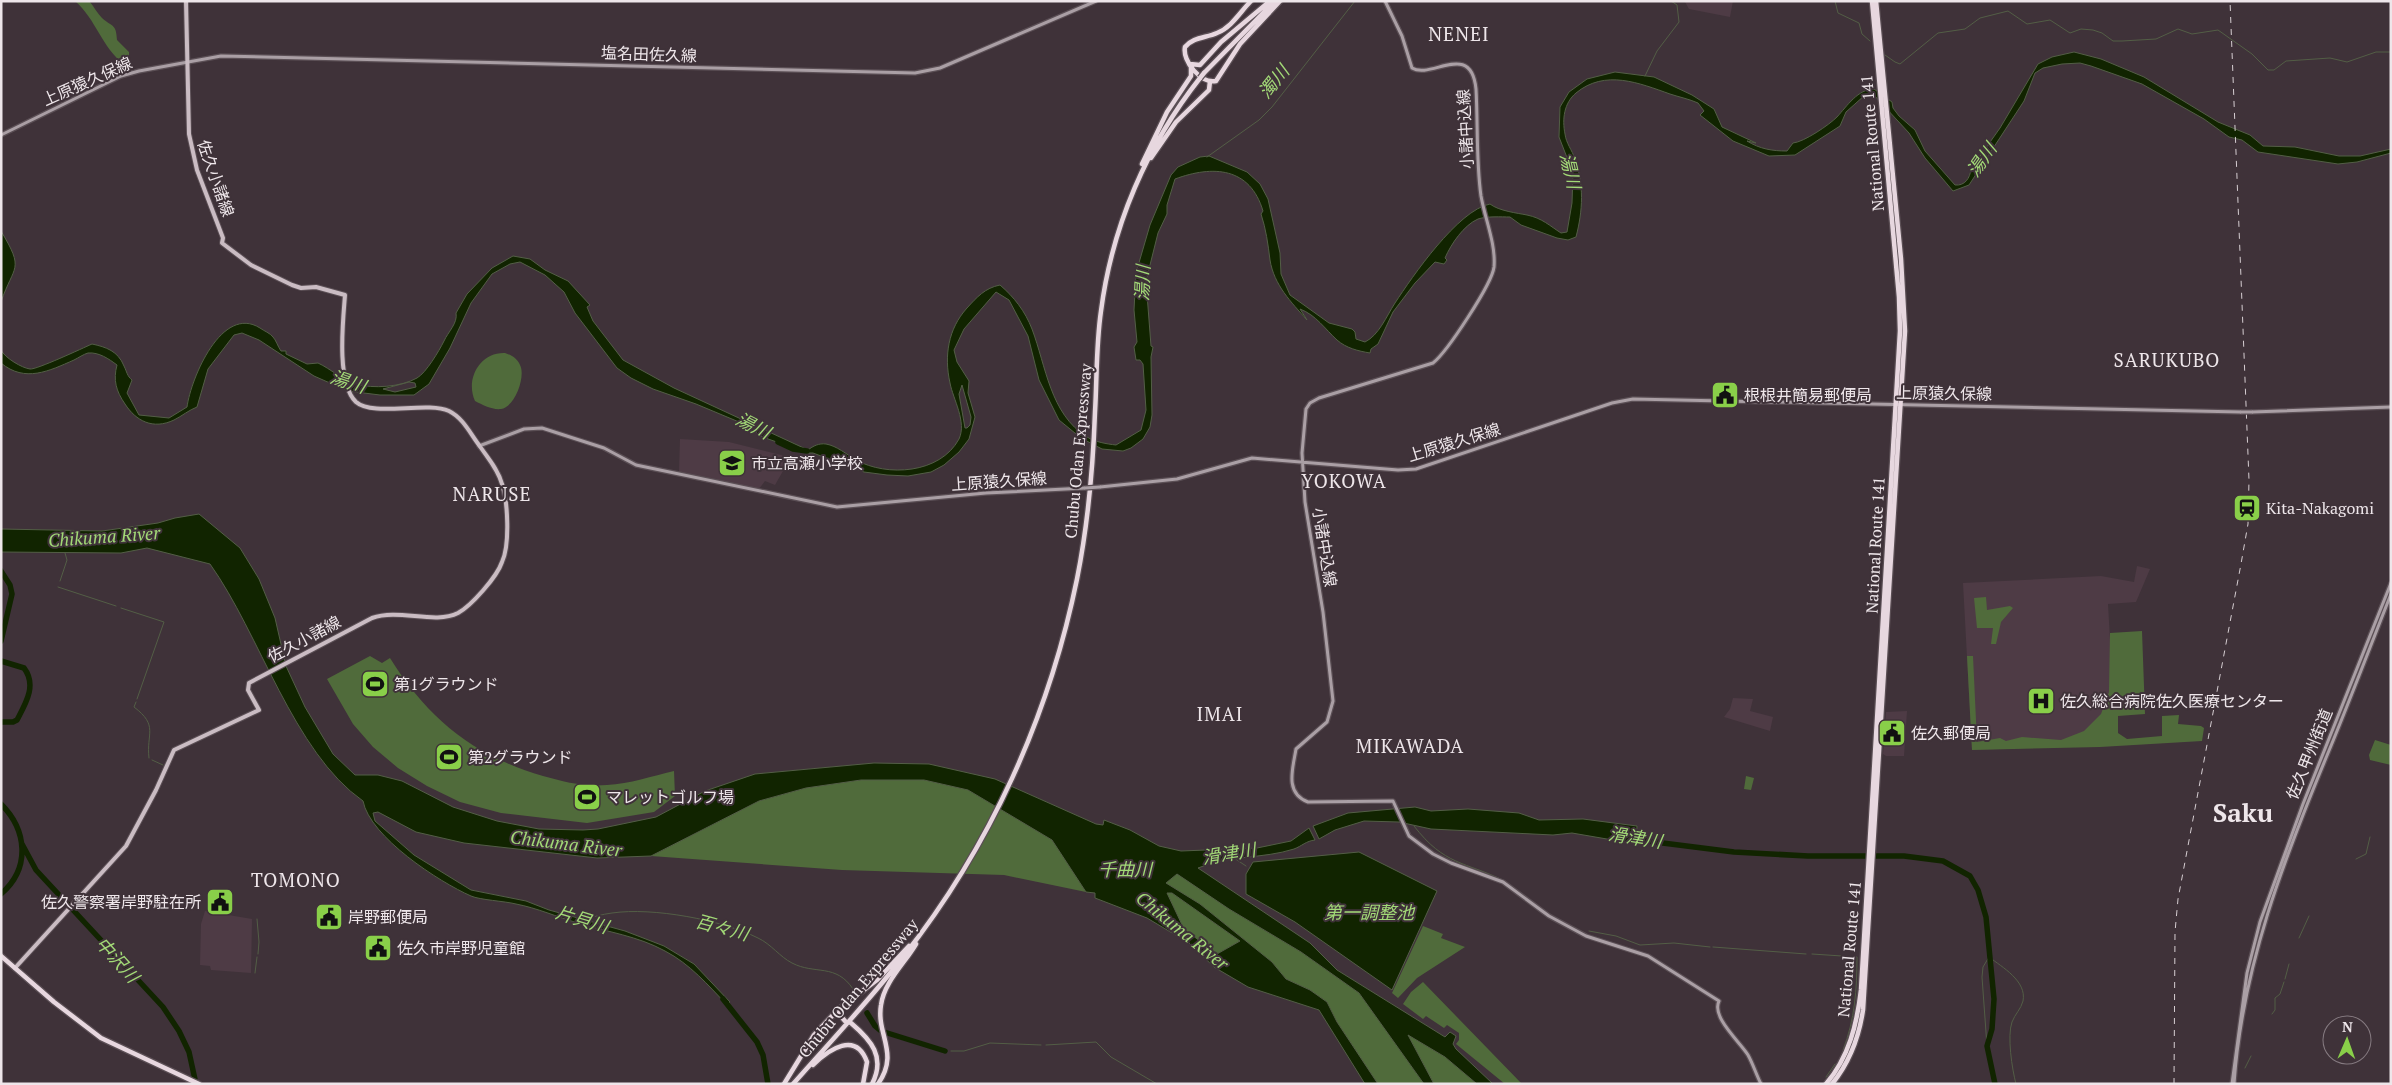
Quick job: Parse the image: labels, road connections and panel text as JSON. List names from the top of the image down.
{
  "streets": {
    "highway": ["National Route 141", "Chubu Odan Expressway"],
    "main road": [
      "塩名田佐久線",
      "上原猿久保線",
      "小諸中込線",
      "佐久小諸線",
      "佐久甲州街道"
    ]
  },
  "crossings": [
    ["塩名田佐久線", "上原猿久保線"],
    ["塩名田佐久線", "佐久小諸線"],
    ["上原猿久保線", "小諸中込線"],
    ["上原猿久保線", "National Route 141"],
    ["上原猿久保線", "佐久小諸線"]
  ],
  "districts": [
    "NENEI",
    "SARUKUBO",
    "YOKOWA",
    "NARUSE",
    "IMAI",
    "MIKAWADA",
    "Saku",
    "TOMONO"
  ],
  "water": [
    "濁川",
    "湯川",
    "Chikuma River",
    "滑津川",
    "千曲川",
    "第一調整池",
    "片貝川",
    "百々川",
    "中沢川"
  ],
  "places": {
    "public building": [
      "根根井簡易郵便局",
      "佐久郵便局",
      "佐久警察署岸野駐在所",
      "岸野郵便局",
      "佐久市岸野児童館"
    ],
    "school or university": ["市立高瀬小学校"],
    "station": ["Kita-Nakagomi"],
    "sports": ["第1グラウンド", "第2グラウンド", "マレットゴルフ場"],
    "hospital": ["佐久総合病院佐久医療センター"]
  },
  "north": "top"
}
